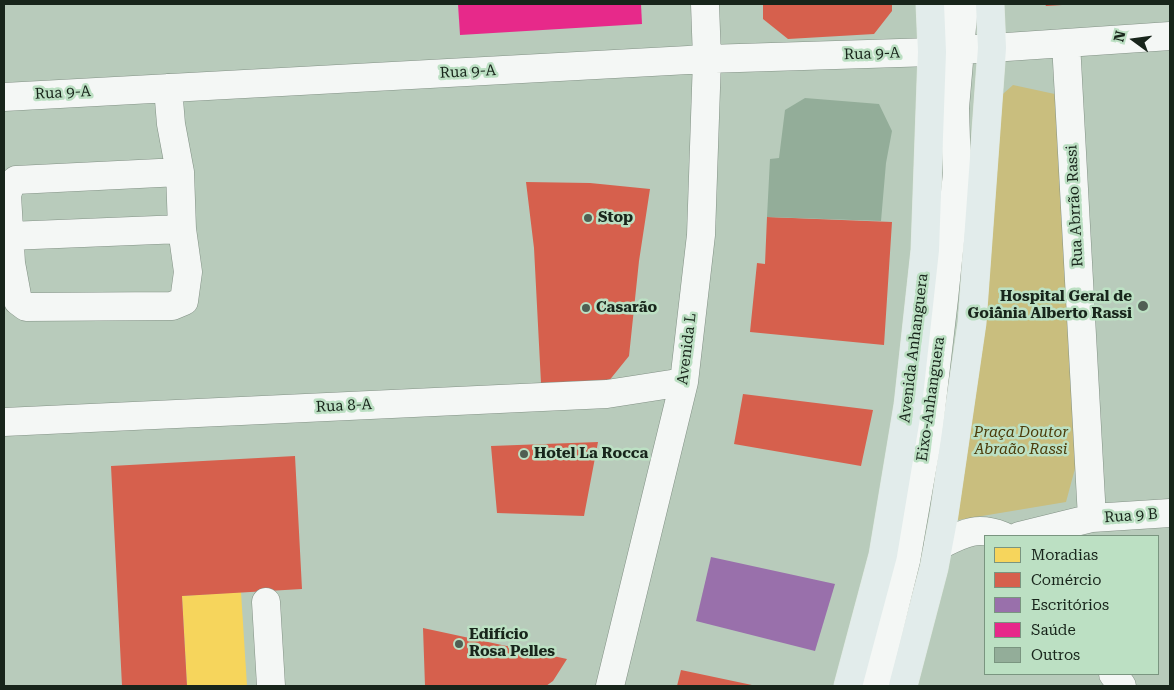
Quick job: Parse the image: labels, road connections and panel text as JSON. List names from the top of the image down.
{
  "streets": {
    "main road": ["Avenida Anhanguera"],
    "street": [
      "Rua 9-A",
      "Rua Abrrão Rassi",
      "Avenida L",
      "Eixo-Anhanguera",
      "Rua 8-A",
      "Rua 9 B"
    ]
  },
  "crossings": [
    ["Rua 9-A", "Avenida Anhanguera"],
    ["Rua 9-A", "Avenida L"],
    ["Rua 9-A", "Eixo-Anhanguera"],
    ["Rua Abrrão Rassi", "Rua 9 B"],
    ["Avenida Anhanguera", "Eixo-Anhanguera"],
    ["Avenida L", "Rua 8-A"]
  ],
  "parks": ["Praça Doutor Abraão Rassi"],
  "places": [
    "Stop",
    "Hospital Geral de Goiânia Alberto Rassi",
    "Casarão",
    "Hotel La Rocca",
    "Edifício Rosa Pelles"
  ],
  "legend": [
    "Moradias",
    "Comércio",
    "Escritórios",
    "Saúde",
    "Outros"
  ],
  "north": "left"
}
